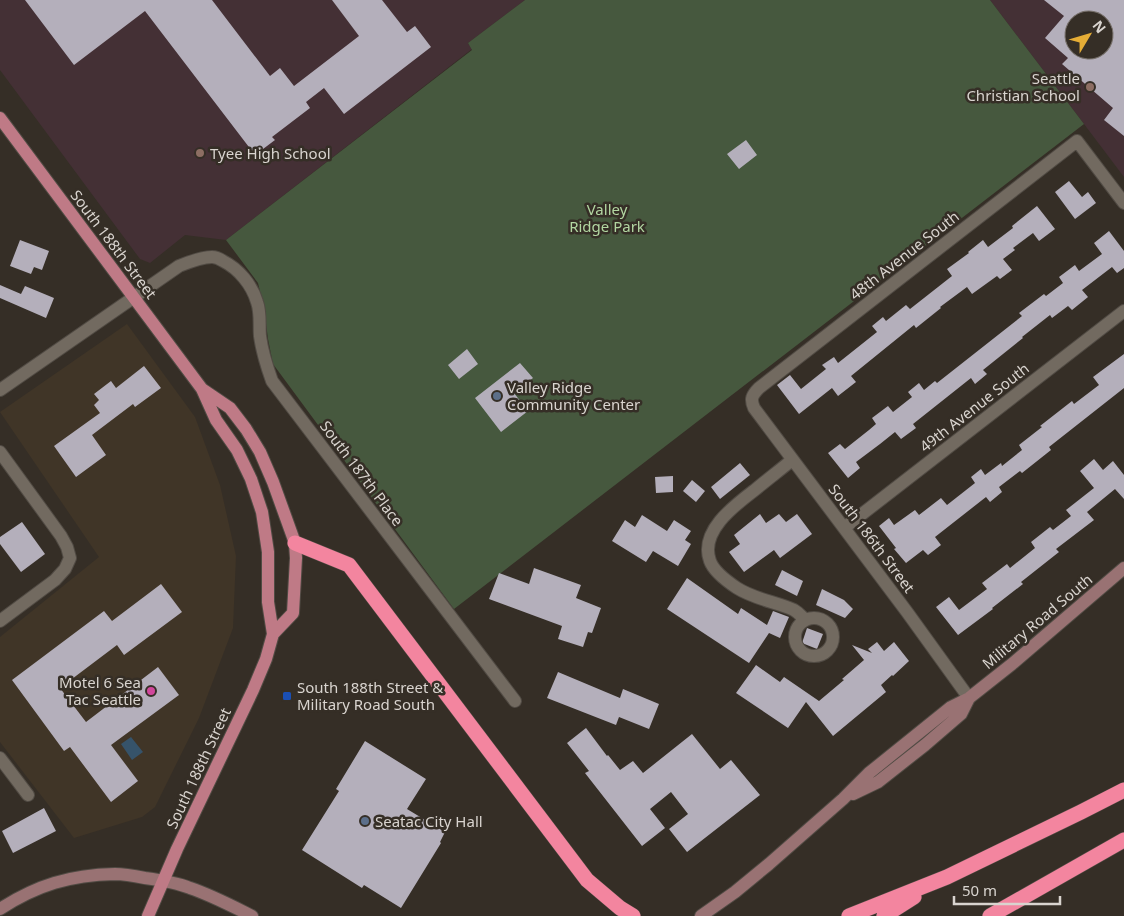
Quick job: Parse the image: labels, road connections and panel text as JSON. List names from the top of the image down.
{
  "streets": {
    "main road": ["South 188th Street", "Military Road South"],
    "street": [
      "48th Avenue South",
      "49th Avenue South",
      "South 187th Place",
      "South 186th Street"
    ]
  },
  "crossings": [
    ["South 188th Street", "South 187th Place"],
    ["48th Avenue South", "South 186th Street"],
    ["49th Avenue South", "South 186th Street"],
    ["South 186th Street", "Military Road South"]
  ],
  "parks": ["Valley Ridge Park"],
  "places": {
    "other": [
      "Seattle Christian School",
      "Tyee High School",
      "Valley Ridge Community Center",
      "Motel 6 Sea Tac Seattle",
      "Seatac City Hall"
    ],
    "transit": ["South 188th Street & Military Road South"]
  },
  "scale_bar": "50 m",
  "north": "top right"
}
